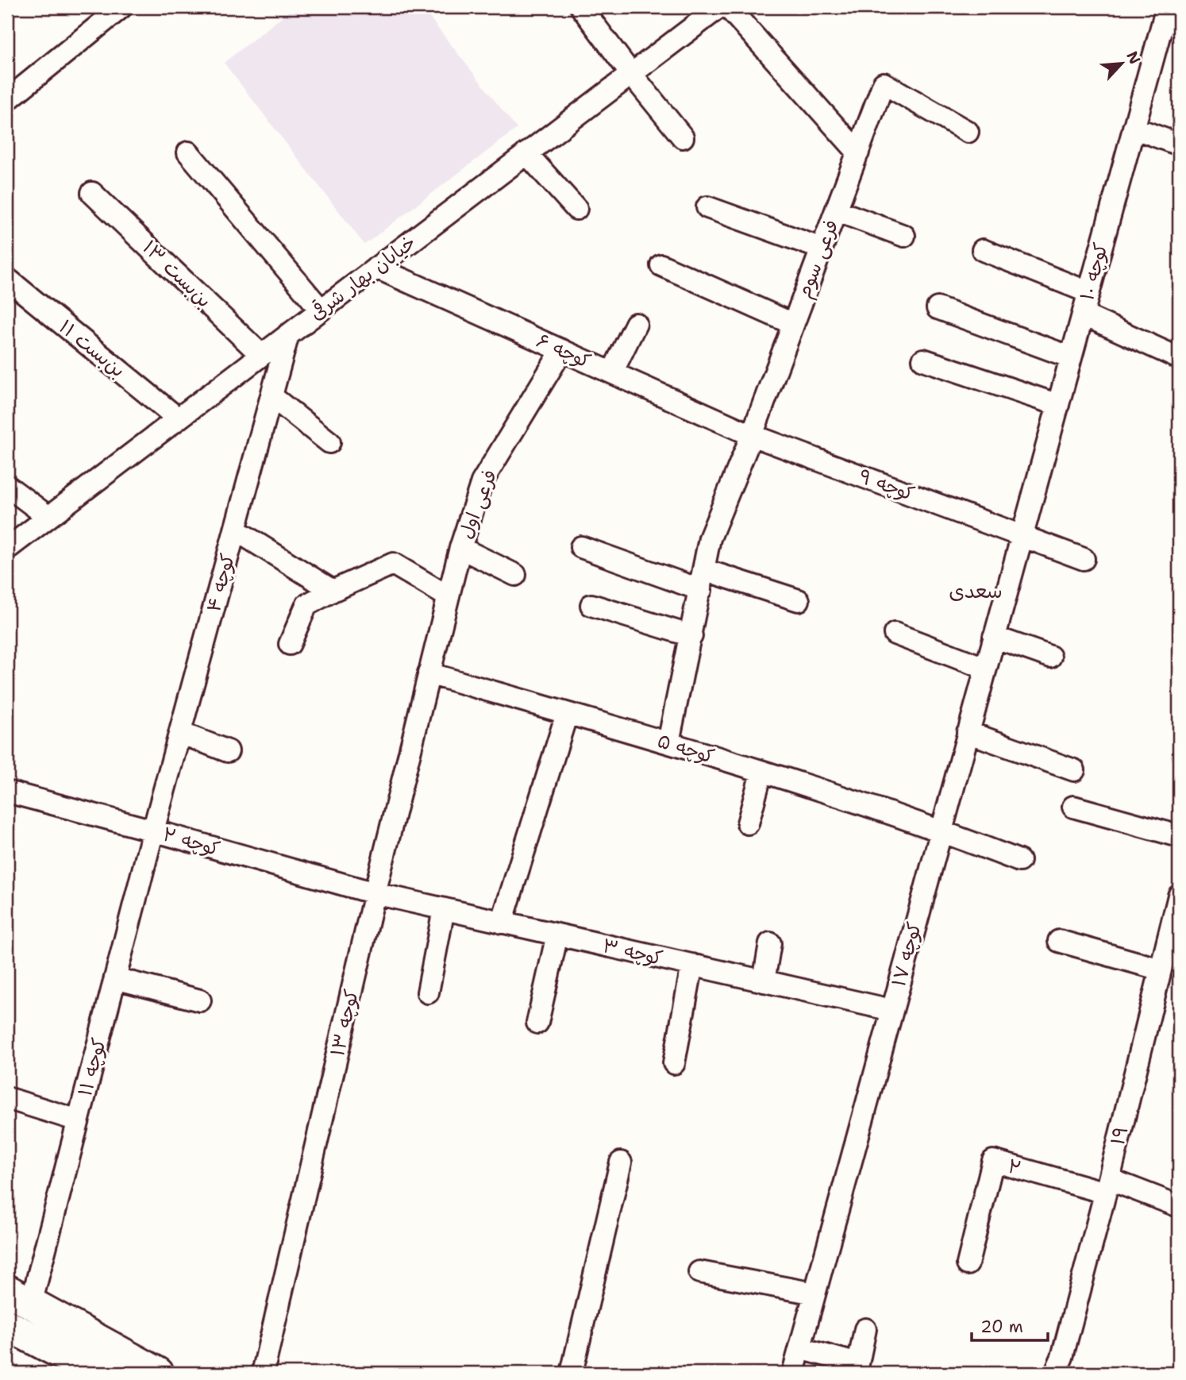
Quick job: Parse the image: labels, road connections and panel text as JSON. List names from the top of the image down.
{
  "streets": {
    "street": [
      "فرعی سوم",
      "کوچه ۱۰",
      "بن‌بست ۱۳",
      "خیابان بهار شرقی",
      "بن‌بست ۱۱",
      "کوچه ۶",
      "کوچه ۹",
      "فرعی اول",
      "کوچه ۴",
      "کوچه ۵",
      "کوچه ۲",
      "کوچه ۳",
      "کوچه ۱۷",
      "کوچه ۱۳",
      "کوچه ۱۱",
      "۱۹",
      "۲"
    ]
  },
  "crossings": [
    ["فرعی سوم", "کوچه ۶"],
    ["فرعی سوم", "کوچه ۹"],
    ["کوچه ۱۰", "کوچه ۹"],
    ["کوچه ۱۰", "کوچه ۱۷"],
    ["بن‌بست ۱۳", "خیابان بهار شرقی"],
    ["خیابان بهار شرقی", "بن‌بست ۱۱"],
    ["خیابان بهار شرقی", "کوچه ۶"],
    ["خیابان بهار شرقی", "کوچه ۴"],
    ["کوچه ۶", "کوچه ۹"],
    ["کوچه ۶", "فرعی اول"],
    ["کوچه ۹", "کوچه ۱۷"],
    ["فرعی اول", "کوچه ۵"],
    ["فرعی اول", "کوچه ۱۳"],
    ["کوچه ۴", "کوچه ۲"],
    ["کوچه ۴", "کوچه ۱۱"],
    ["کوچه ۵", "کوچه ۱۷"],
    ["کوچه ۵", "کوچه ۱۳"],
    ["کوچه ۲", "کوچه ۳"],
    ["کوچه ۲", "کوچه ۱۳"],
    ["کوچه ۲", "کوچه ۱۱"],
    ["کوچه ۳", "کوچه ۱۷"],
    ["کوچه ۳", "کوچه ۱۳"],
    ["۱۹", "۲"]
  ],
  "districts": ["سعدی"],
  "scale_bar": "20 m",
  "north": "top right"
}
